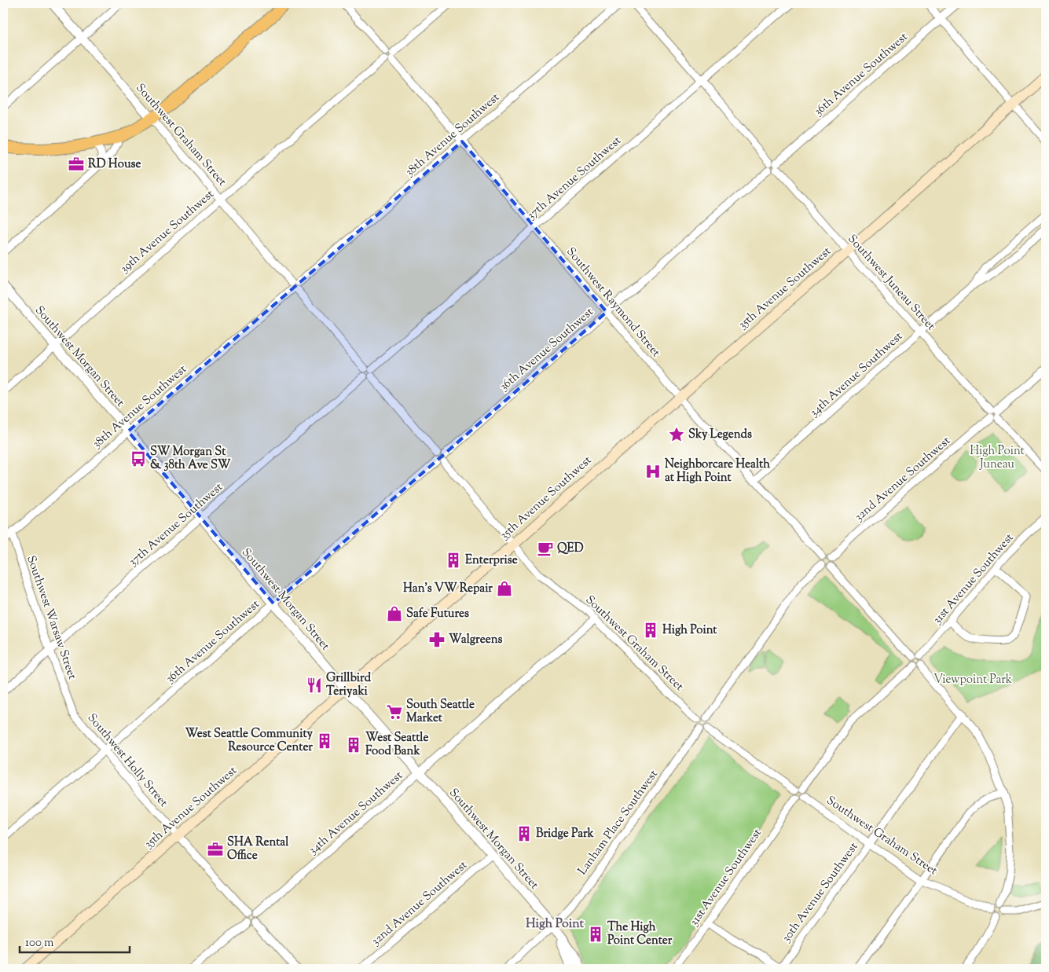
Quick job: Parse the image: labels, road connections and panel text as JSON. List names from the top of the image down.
{
  "streets": {
    "main road": ["35th Avenue Southwest"],
    "street": [
      "36th Avenue Southwest",
      "Southwest Graham Street",
      "38th Avenue Southwest",
      "37th Avenue Southwest",
      "39th Avenue Southwest",
      "Southwest Juneau Street",
      "Southwest Raymond Street",
      "Southwest Morgan Street",
      "34th Avenue Southwest",
      "32nd Avenue Southwest",
      "31st Avenue Southwest",
      "Southwest Warsaw Street",
      "Southwest Holly Street",
      "Lanham Place Southwest",
      "30th Avenue Southwest"
    ]
  },
  "crossings": [
    ["36th Avenue Southwest", "Southwest Graham Street"],
    ["36th Avenue Southwest", "Southwest Juneau Street"],
    ["36th Avenue Southwest", "Southwest Raymond Street"],
    ["36th Avenue Southwest", "Southwest Morgan Street"],
    ["36th Avenue Southwest", "Southwest Holly Street"],
    ["Southwest Graham Street", "38th Avenue Southwest"],
    ["Southwest Graham Street", "37th Avenue Southwest"],
    ["Southwest Graham Street", "39th Avenue Southwest"],
    ["Southwest Graham Street", "35th Avenue Southwest"],
    ["Southwest Graham Street", "34th Avenue Southwest"],
    ["Southwest Graham Street", "31st Avenue Southwest"],
    ["Southwest Graham Street", "Lanham Place Southwest"],
    ["Southwest Graham Street", "30th Avenue Southwest"],
    ["38th Avenue Southwest", "Southwest Raymond Street"],
    ["38th Avenue Southwest", "Southwest Morgan Street"],
    ["38th Avenue Southwest", "Southwest Warsaw Street"],
    ["37th Avenue Southwest", "Southwest Juneau Street"],
    ["37th Avenue Southwest", "Southwest Raymond Street"],
    ["37th Avenue Southwest", "Southwest Morgan Street"],
    ["37th Avenue Southwest", "Southwest Warsaw Street"],
    ["39th Avenue Southwest", "Southwest Raymond Street"],
    ["39th Avenue Southwest", "Southwest Morgan Street"],
    ["Southwest Juneau Street", "35th Avenue Southwest"],
    ["Southwest Juneau Street", "34th Avenue Southwest"],
    ["Southwest Juneau Street", "32nd Avenue Southwest"],
    ["35th Avenue Southwest", "Southwest Raymond Street"],
    ["35th Avenue Southwest", "Southwest Morgan Street"],
    ["35th Avenue Southwest", "Southwest Holly Street"],
    ["Southwest Raymond Street", "34th Avenue Southwest"],
    ["Southwest Raymond Street", "32nd Avenue Southwest"],
    ["Southwest Morgan Street", "34th Avenue Southwest"],
    ["Southwest Morgan Street", "32nd Avenue Southwest"],
    ["Southwest Morgan Street", "Lanham Place Southwest"],
    ["34th Avenue Southwest", "Southwest Holly Street"],
    ["Southwest Warsaw Street", "Southwest Holly Street"]
  ],
  "districts": ["High Point"],
  "parks": ["High Point Juneau", "Viewpoint Park"],
  "places": {
    "office": ["RD House", "SHA Rental Office"],
    "place": ["Sky Legends"],
    "bus stop": ["SW Morgan St & 38th Ave SW"],
    "hospital": ["Neighborcare Health at High Point"],
    "cafe": ["QED"],
    "building": [
      "Enterprise",
      "High Point",
      "West Seattle Community Resource Center",
      "West Seattle Food Bank",
      "Bridge Park",
      "The High Point Center"
    ],
    "shop": ["Han's VW Repair", "Safe Futures"],
    "pharmacy": ["Walgreens"],
    "restaurant": ["Grillbird Teriyaki"],
    "supermarket": ["South Seattle Market"]
  },
  "scale_bar": "100 m"
}
